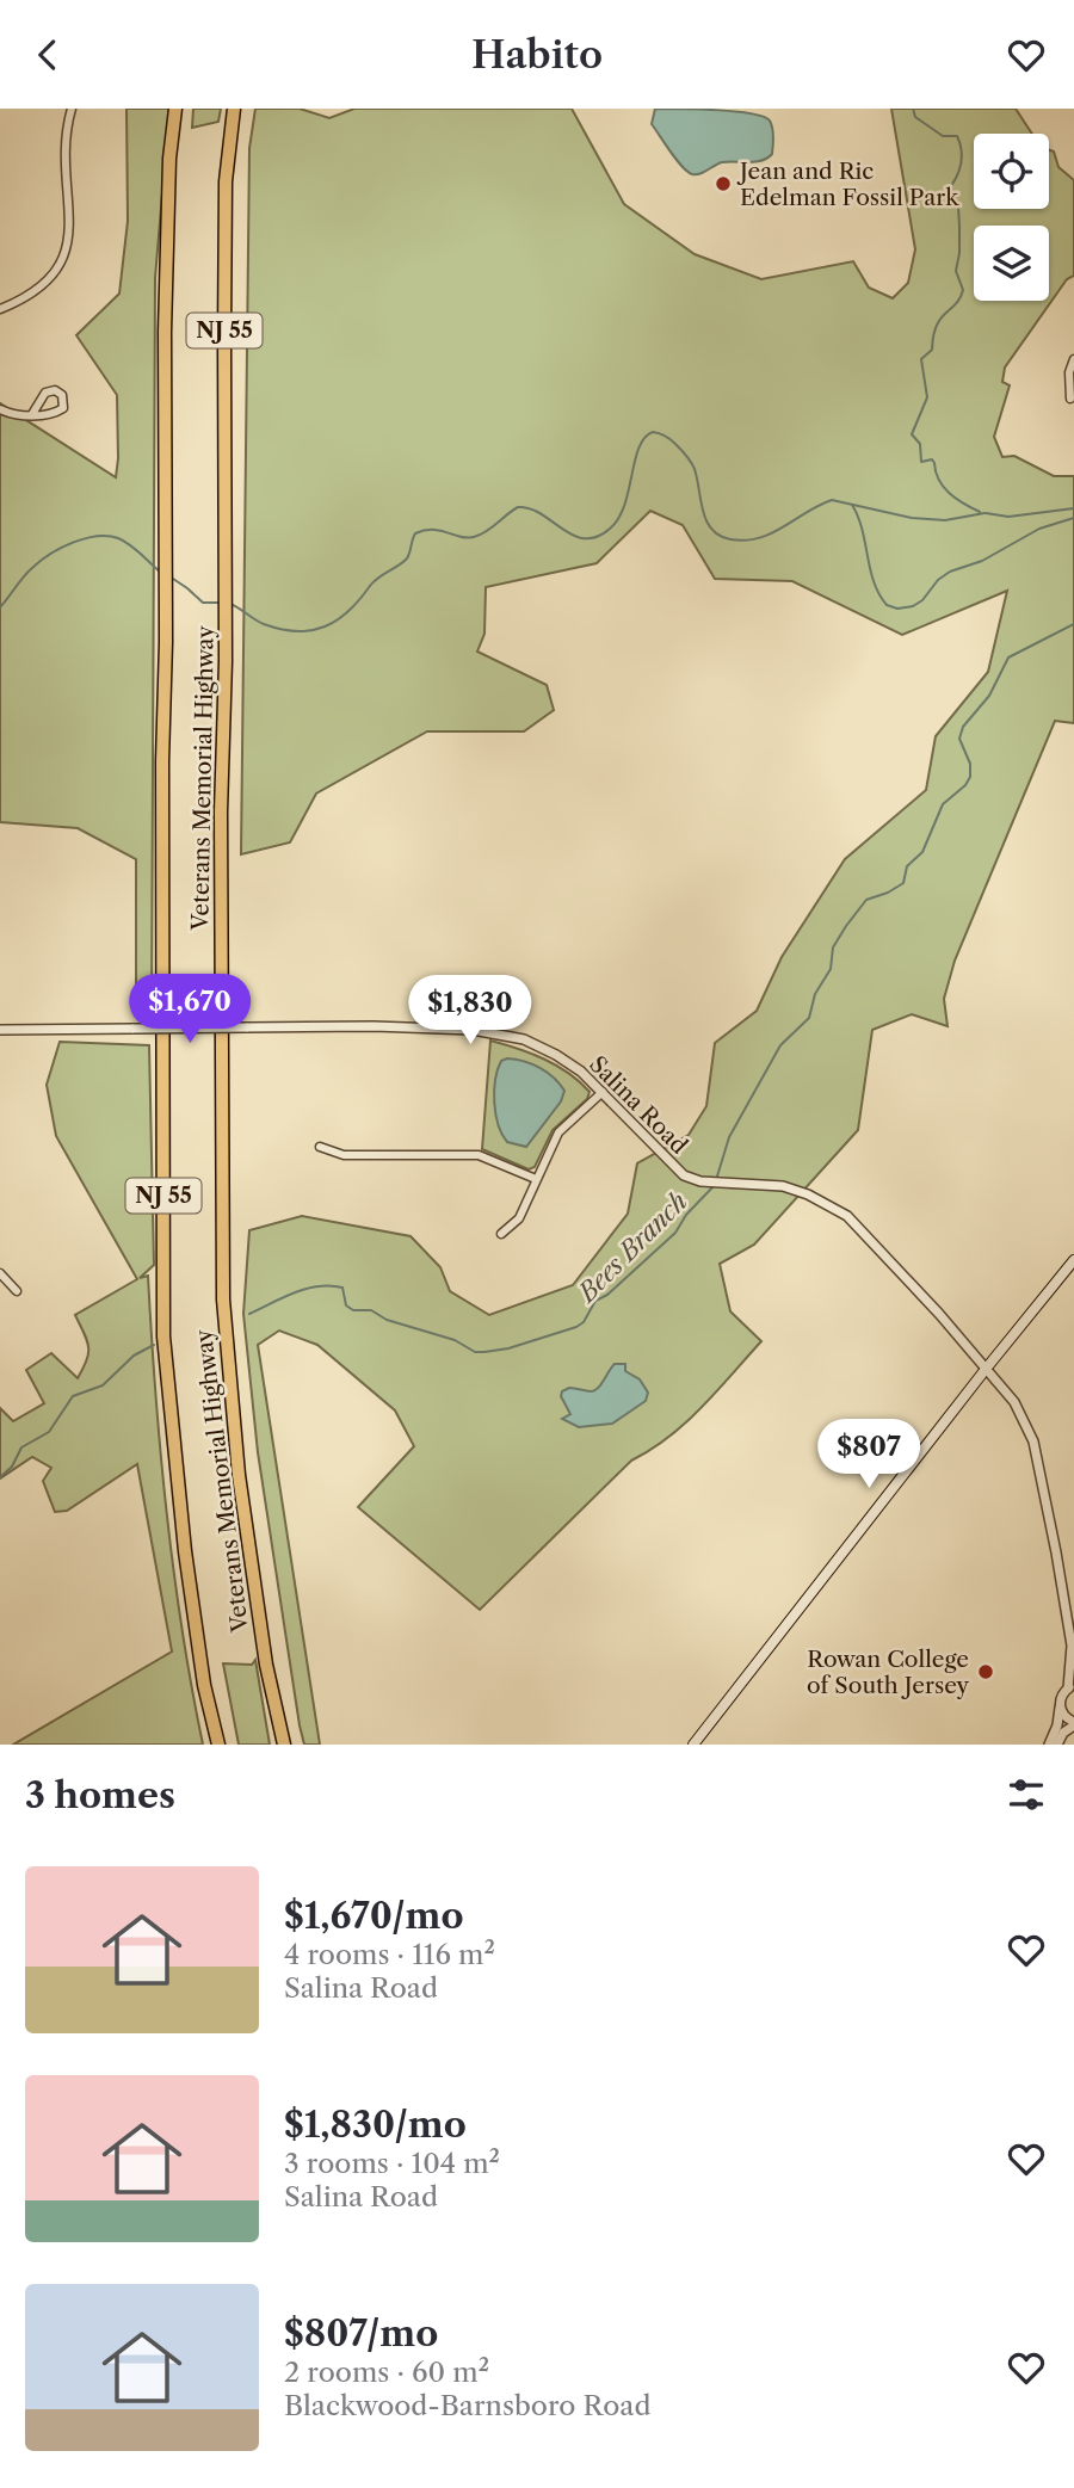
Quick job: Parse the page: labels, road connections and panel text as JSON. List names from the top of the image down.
{
  "streets": {
    "highway": ["NJ 55", "Veterans Memorial Highway"],
    "street": ["Salina Road"]
  },
  "water": ["Bees Branch"],
  "places": ["Jean and Ric Edelman Fossil Park", "Rowan College of South Jersey"],
  "page": {
    "header": "Habito",
    "price": ["$1,670", "$1,830", "$807"],
    "heading": "3 homes",
    "list": [
      {
        "name": "$1,670/mo",
        "note": "4 rooms · 116 m² · Salina Road"
      },
      {
        "name": "$1,830/mo",
        "note": "3 rooms · 104 m² · Salina Road"
      },
      {
        "name": "$807/mo",
        "note": "2 rooms · 60 m² · Blackwood-Barnsboro Road"
      }
    ]
  }
}
